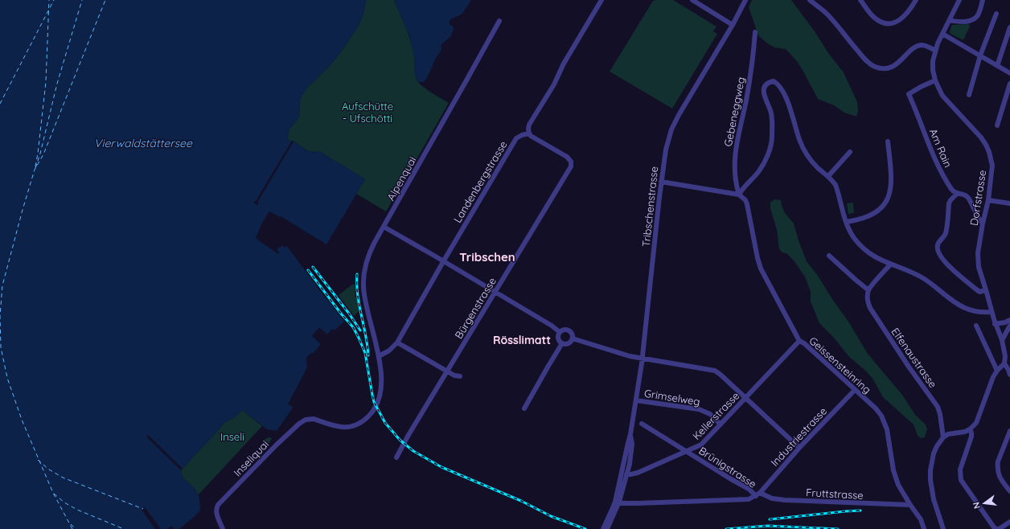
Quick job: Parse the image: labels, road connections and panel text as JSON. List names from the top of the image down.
{
  "streets": {
    "street": [
      "Gebeneggweg",
      "Am Rain",
      "Alpenquai",
      "Landenbergstrasse",
      "Dorfstrasse",
      "Tribschenstrasse",
      "Bürgenstrasse",
      "Elfenaustrasse",
      "Geissensteinring",
      "Grimselweg",
      "Kellerstrasse",
      "Industriestrasse",
      "Inseliquai",
      "Brünigstrasse",
      "Fruttstrasse"
    ]
  },
  "crossings": [
    ["Gebeneggweg", "Geissensteinring"],
    ["Am Rain", "Dorfstrasse"],
    ["Alpenquai", "Landenbergstrasse"],
    ["Alpenquai", "Inseliquai"],
    ["Landenbergstrasse", "Bürgenstrasse"],
    ["Tribschenstrasse", "Grimselweg"],
    ["Tribschenstrasse", "Kellerstrasse"],
    ["Geissensteinring", "Kellerstrasse"],
    ["Geissensteinring", "Industriestrasse"],
    ["Geissensteinring", "Fruttstrasse"],
    ["Grimselweg", "Kellerstrasse"],
    ["Kellerstrasse", "Brünigstrasse"],
    ["Industriestrasse", "Brünigstrasse"],
    ["Industriestrasse", "Fruttstrasse"],
    ["Brünigstrasse", "Fruttstrasse"]
  ],
  "districts": ["Tribschen", "Rösslimatt"],
  "water": ["Vierwaldstättersee"],
  "parks": ["Aufschütte - Ufschötti", "Inseli"],
  "north": "left"
}
